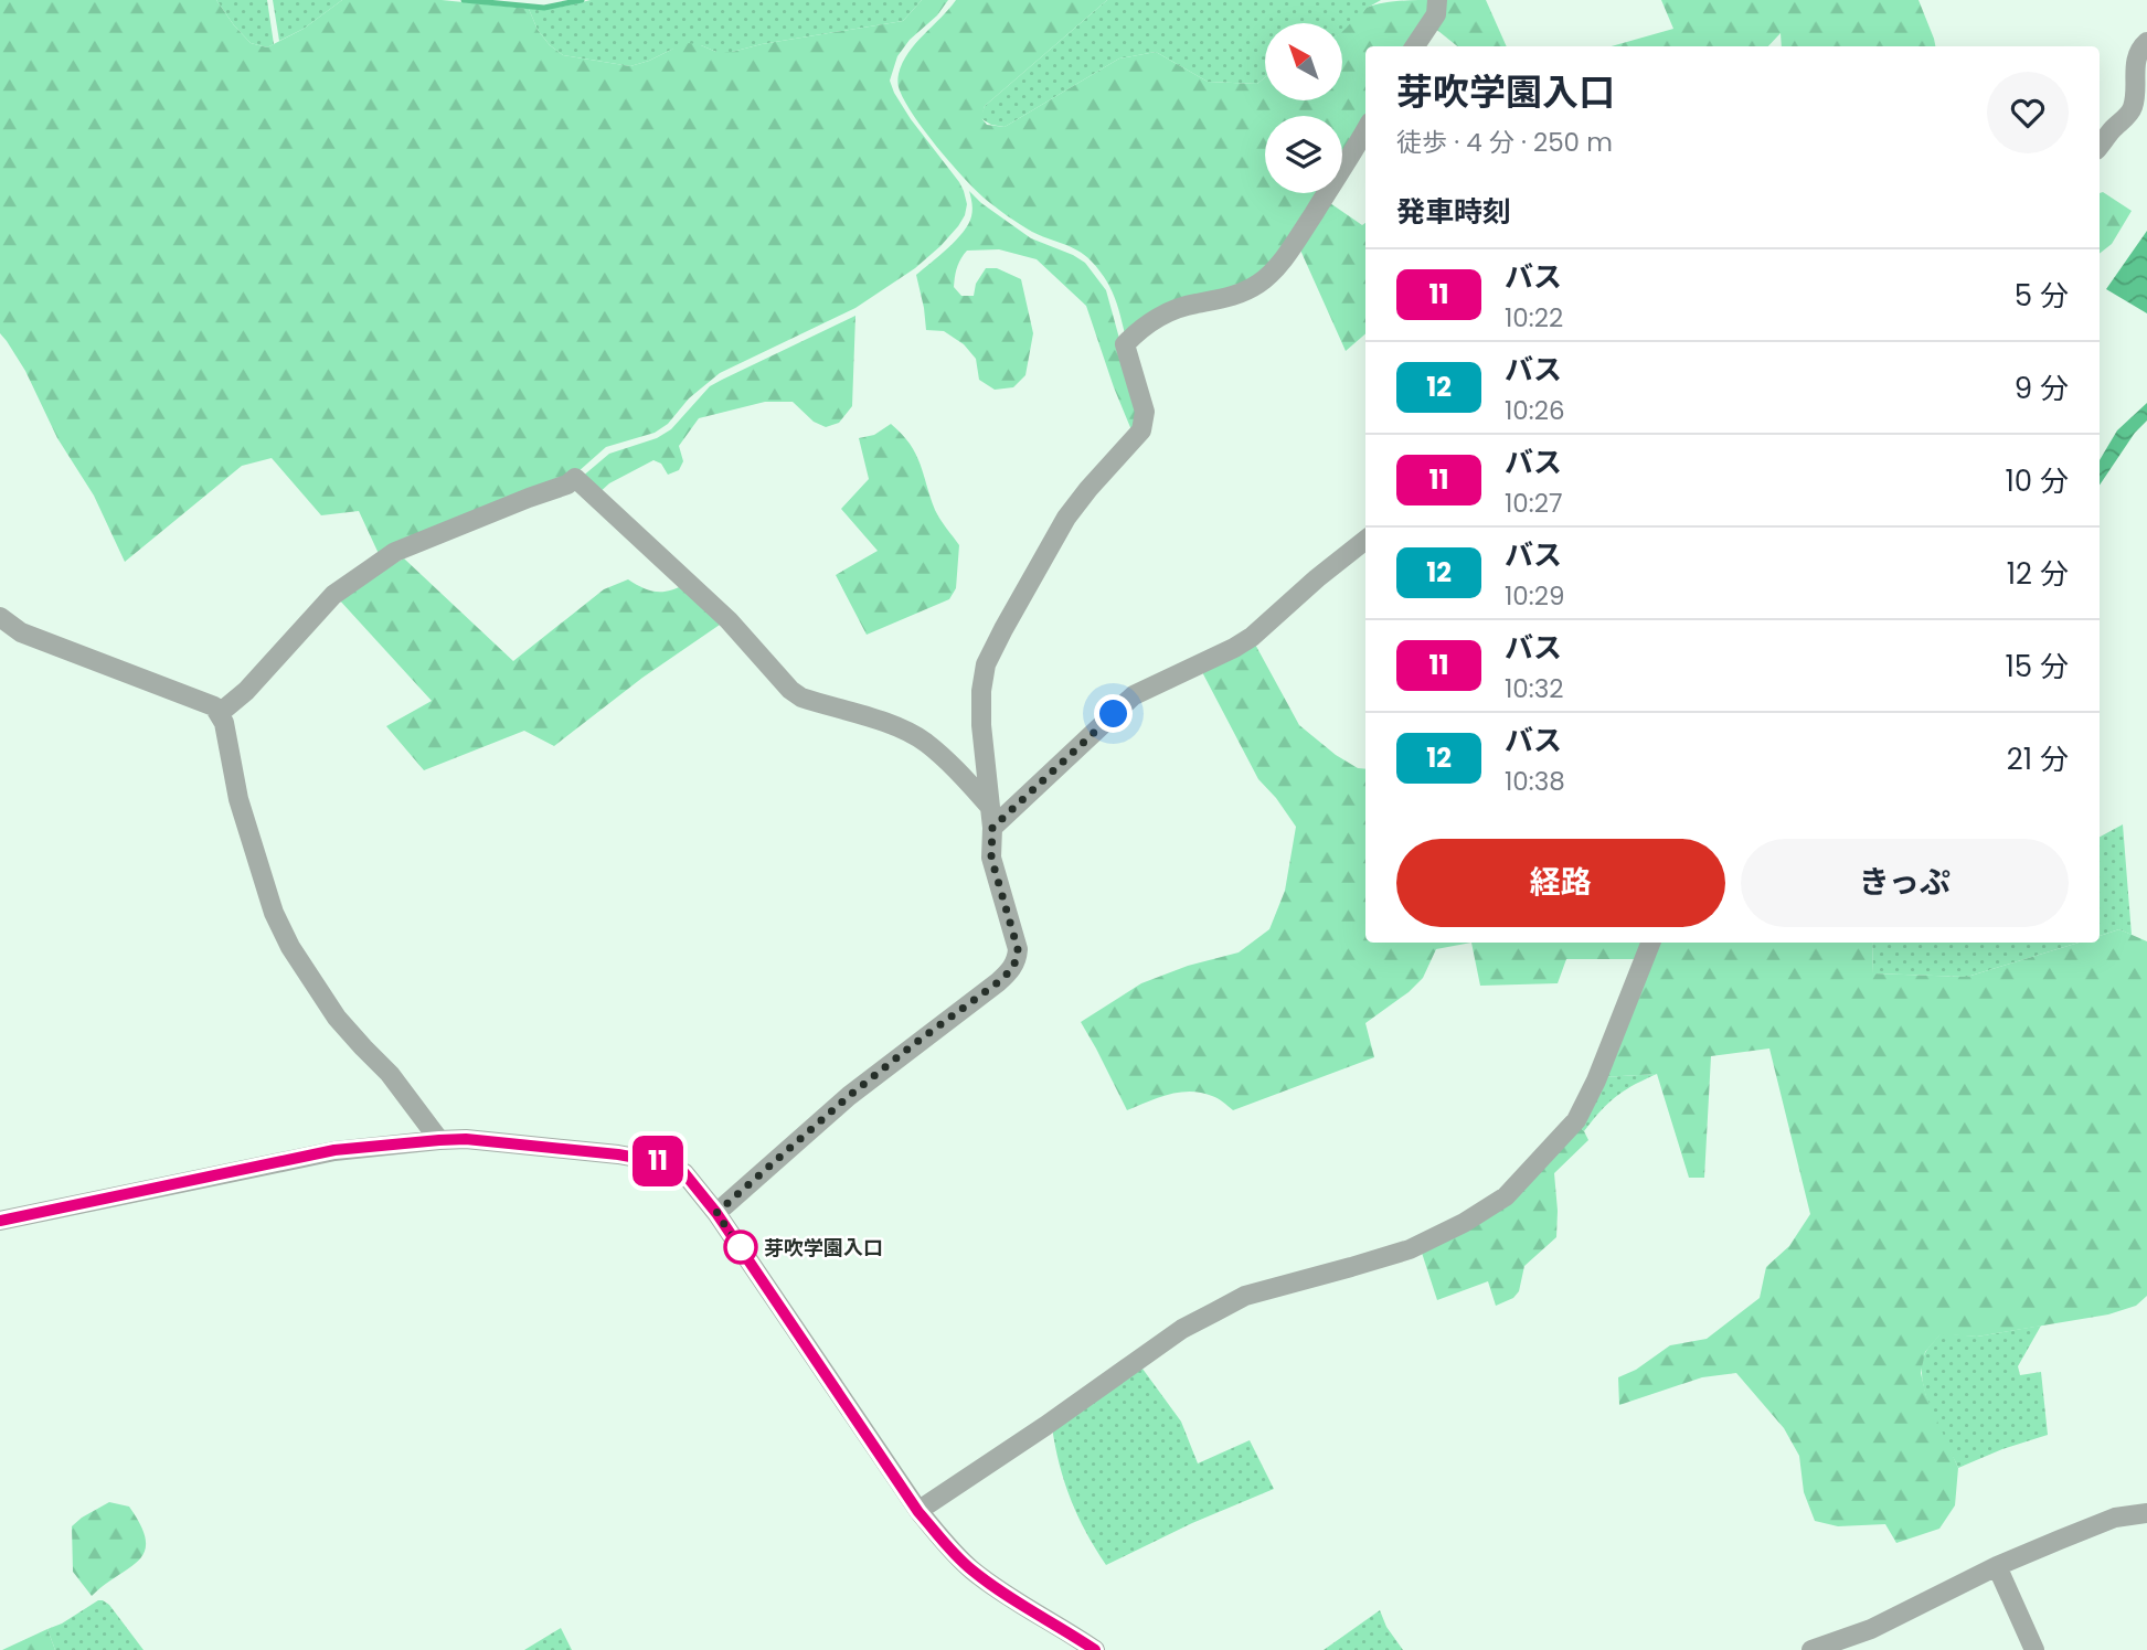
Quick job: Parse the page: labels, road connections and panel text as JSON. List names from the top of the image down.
{
  "places": ["芽吹学園入口"],
  "lines": ["bus line 11"],
  "north": "top left",
  "page": {
    "on_map": "11",
    "heading": [
      ["芽吹学園入口", "徒歩 · 4 分 · 250 m"],
      "発車時刻"
    ],
    "list": [
      {
        "mark": "11",
        "name": "バス",
        "note": "10:22",
        "value": "5 分"
      },
      {
        "mark": "12",
        "name": "バス",
        "note": "10:26",
        "value": "9 分"
      },
      {
        "mark": "11",
        "name": "バス",
        "note": "10:27",
        "value": "10 分"
      },
      {
        "mark": "12",
        "name": "バス",
        "note": "10:29",
        "value": "12 分"
      },
      {
        "mark": "11",
        "name": "バス",
        "note": "10:32",
        "value": "15 分"
      },
      {
        "mark": "12",
        "name": "バス",
        "note": "10:38",
        "value": "21 分"
      }
    ],
    "buttons": ["経路", "きっぷ"]
  }
}
